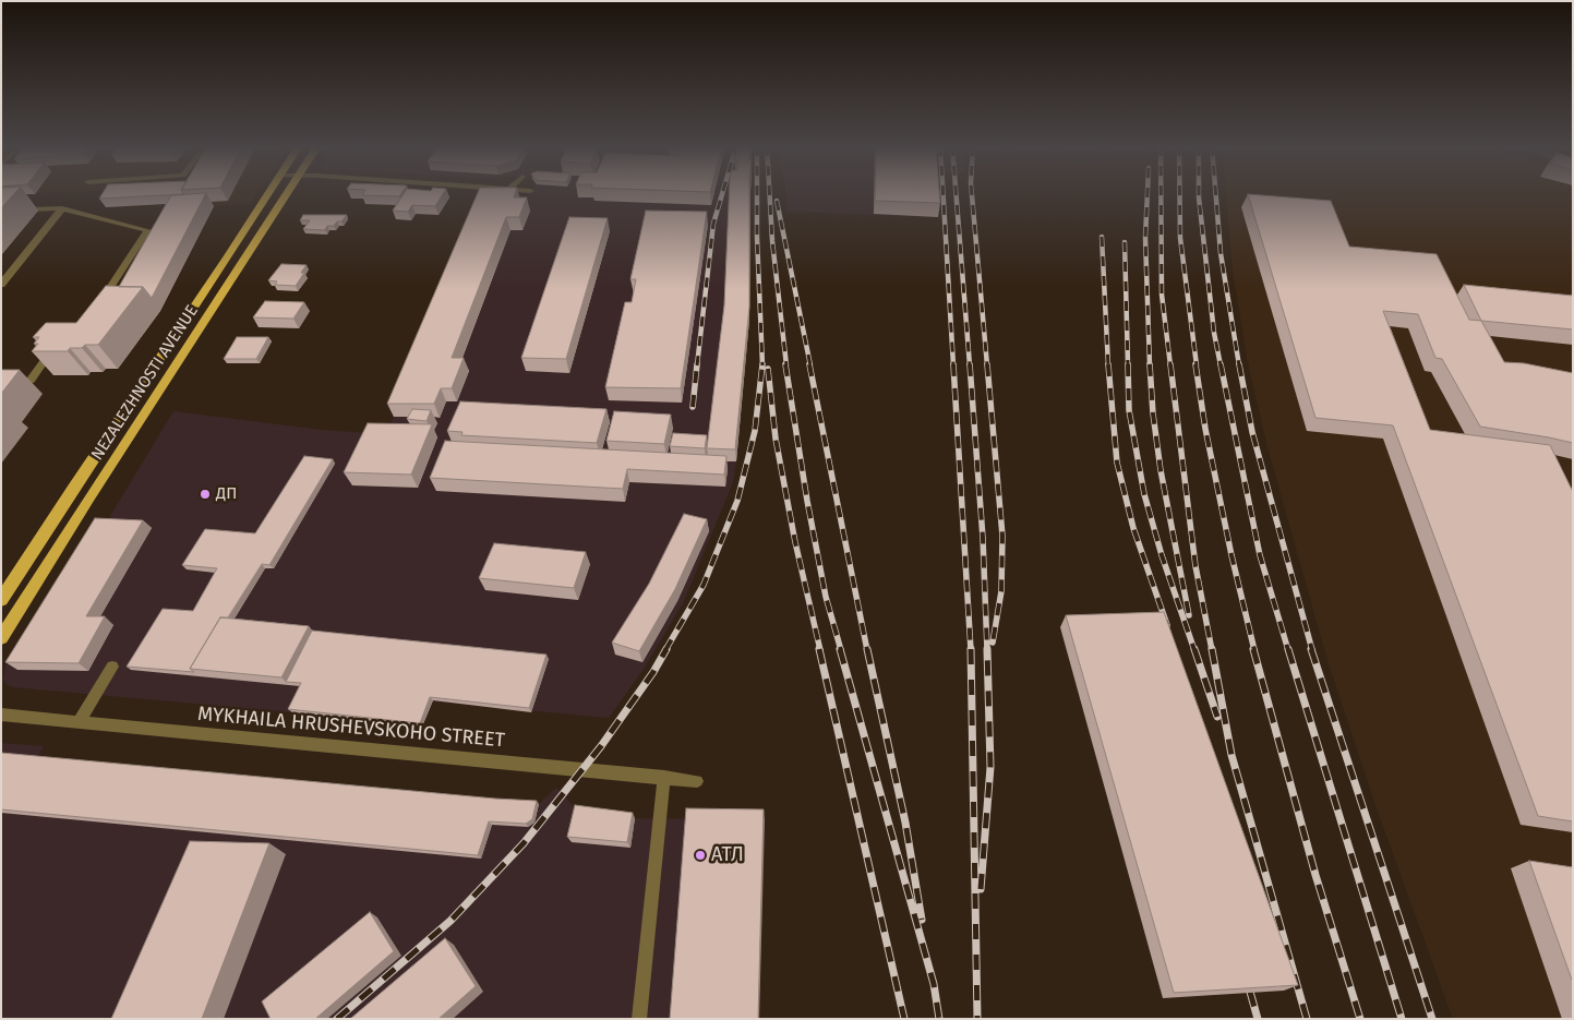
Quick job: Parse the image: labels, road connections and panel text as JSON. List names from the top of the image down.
{
  "streets": {
    "main road": ["NEZALEZHNOSTI AVENUE"],
    "street": ["MYKHAILA HRUSHEVSKOHO STREET"]
  },
  "places": ["ДП", "АТЛ"]
}
